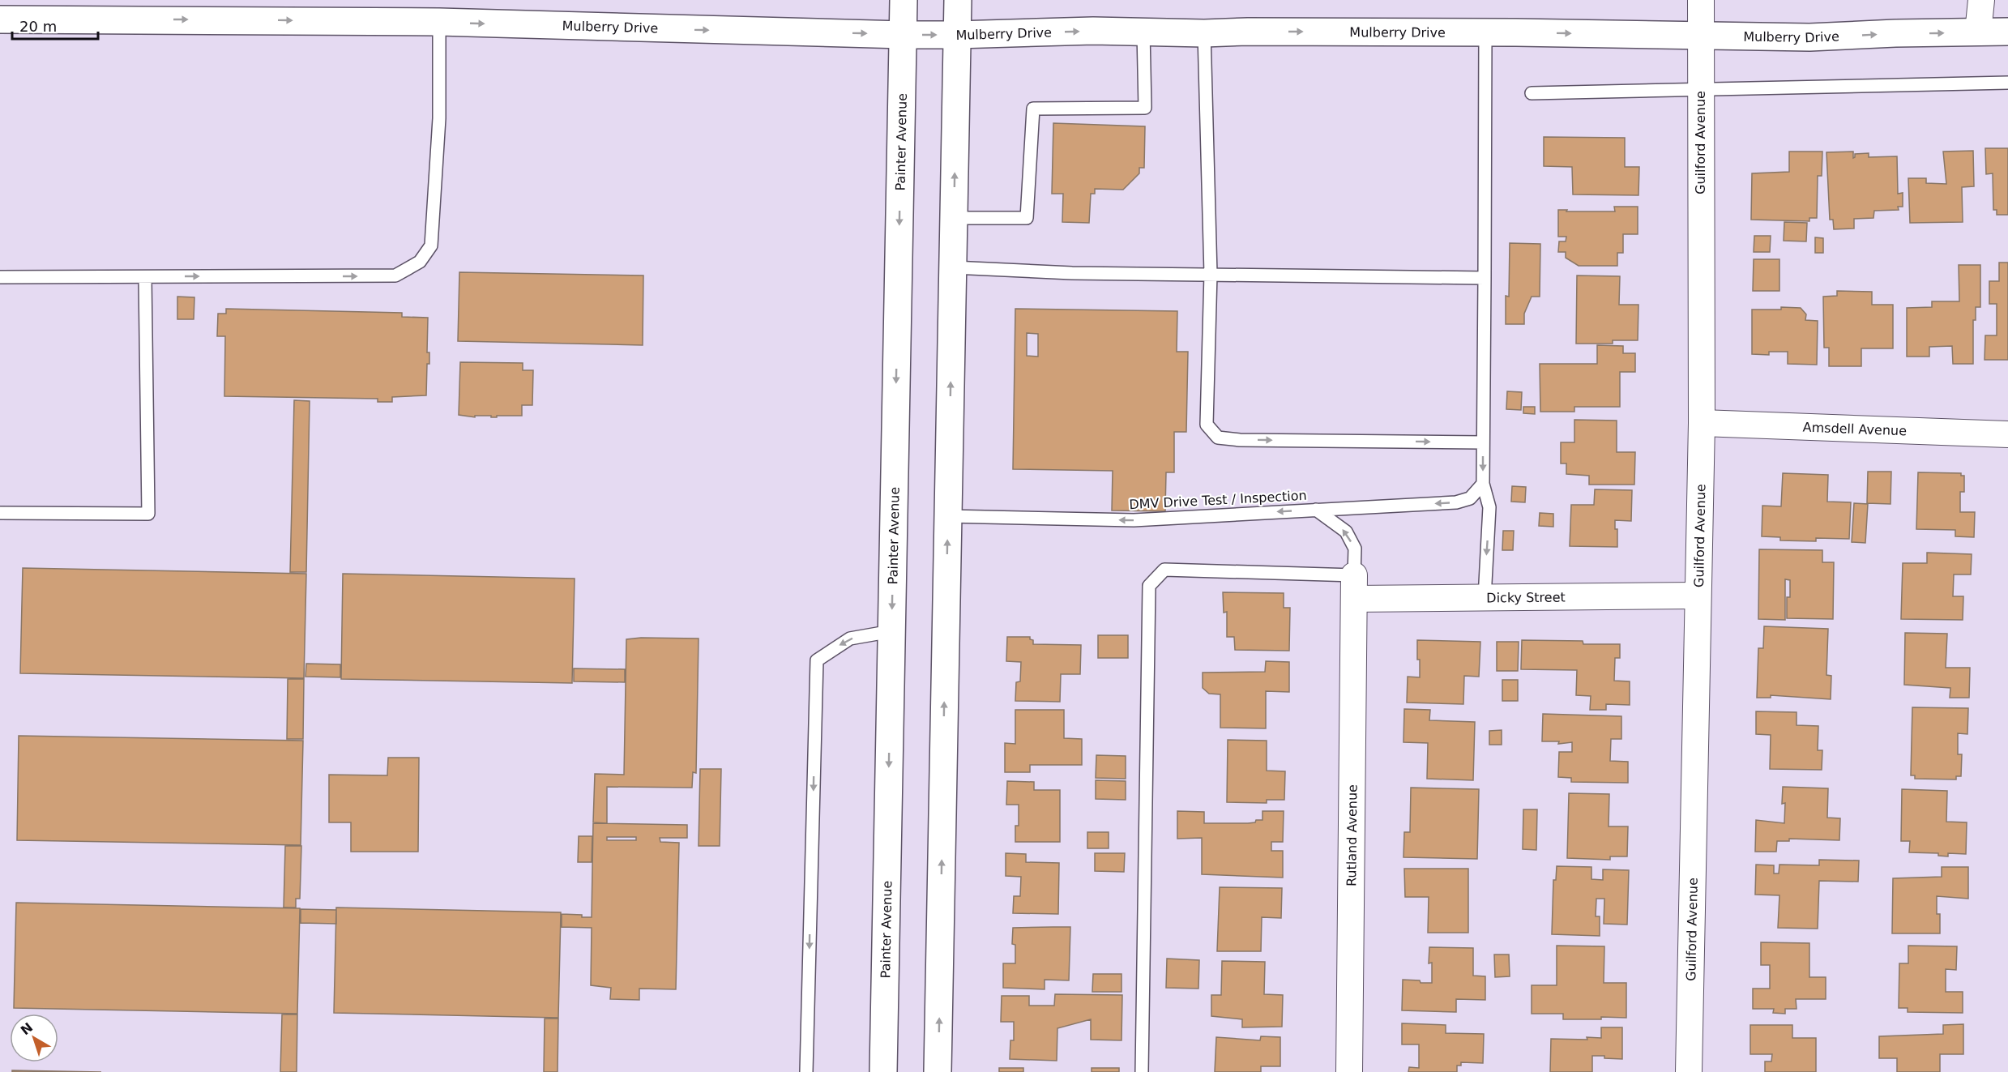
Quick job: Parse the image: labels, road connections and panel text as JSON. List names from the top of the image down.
{
  "streets": {
    "main road": ["Mulberry Drive", "Painter Avenue"],
    "street": [
      "Guilford Avenue",
      "Amsdell Avenue",
      "Dicky Street",
      "Rutland Avenue"
    ],
    "lane": ["DMV Drive Test / Inspection"]
  },
  "crossings": [
    ["Mulberry Drive", "Painter Avenue"],
    ["Mulberry Drive", "Guilford Avenue"],
    ["Guilford Avenue", "Amsdell Avenue"],
    ["Guilford Avenue", "Dicky Street"],
    ["Dicky Street", "Rutland Avenue"]
  ],
  "one_way": ["Mulberry Drive", "DMV Drive Test / Inspection"],
  "scale_bar": "20 m",
  "north": "top left"
}
